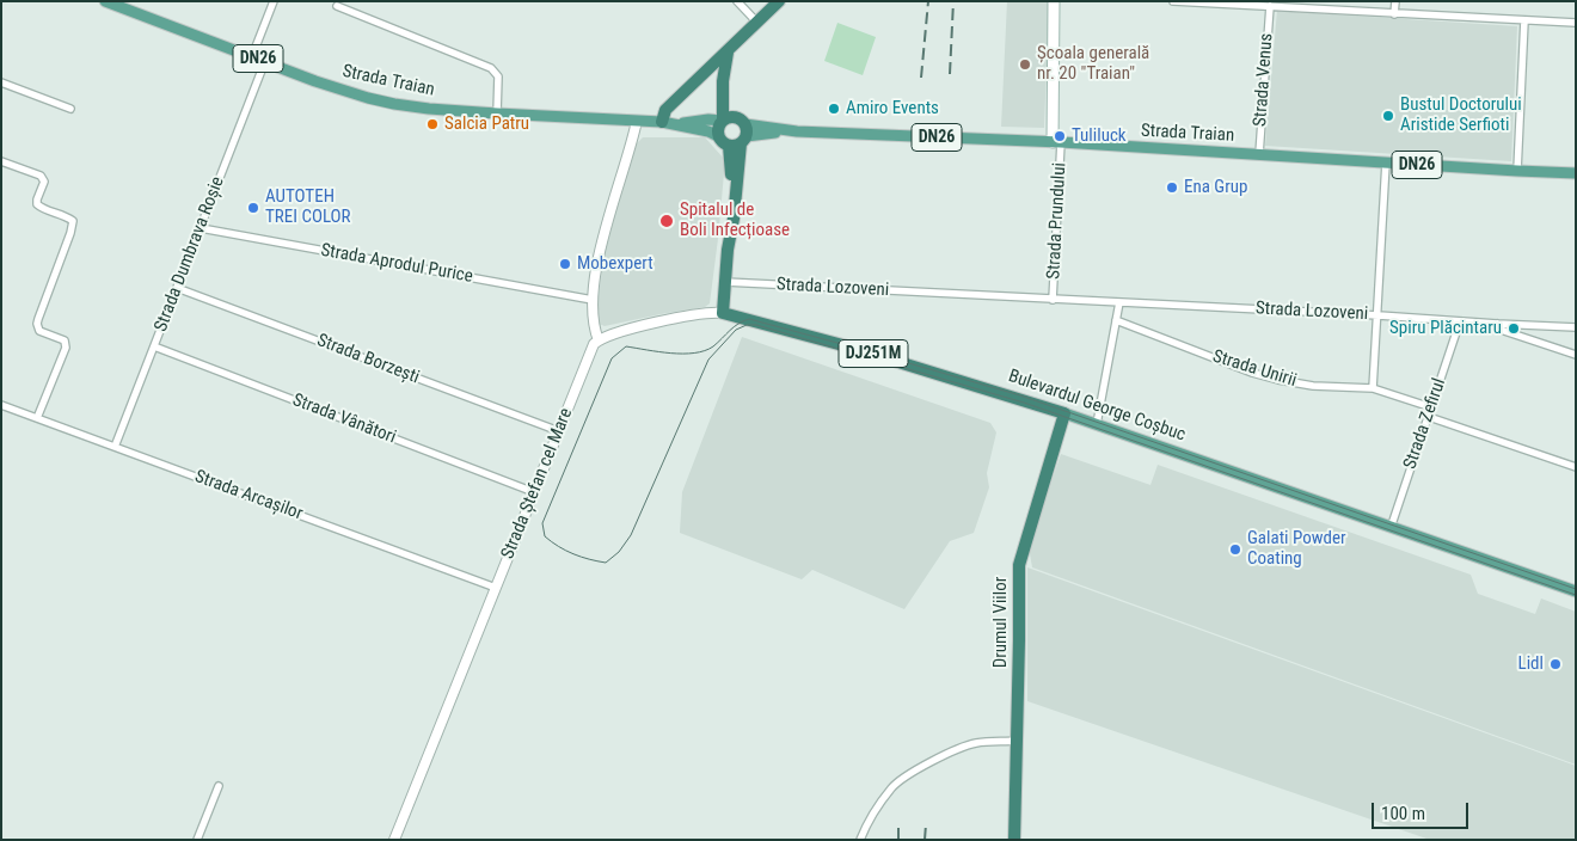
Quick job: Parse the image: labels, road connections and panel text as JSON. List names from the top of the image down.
{
  "streets": {
    "highway": [
      "DN26",
      "DJ251M",
      "Bulevardul George Coșbuc",
      "Drumul Viilor"
    ],
    "main road": ["Strada Traian", "Strada Prundului"],
    "street": [
      "Strada Venus",
      "Strada Dumbrava Roșie",
      "Strada Aprodul Purice",
      "Strada Lozoveni",
      "Strada Borzești",
      "Strada Unirii",
      "Strada Vânători",
      "Strada Zefirul",
      "Strada Ștefan cel Mare",
      "Strada Arcașilor"
    ]
  },
  "crossings": [
    ["DN26", "Strada Traian"],
    ["Strada Venus", "Strada Traian"],
    ["Strada Traian", "Strada Prundului"],
    ["Strada Traian", "Strada Dumbrava Roșie"],
    ["Strada Prundului", "Strada Lozoveni"],
    ["Strada Dumbrava Roșie", "Strada Aprodul Purice"],
    ["Strada Dumbrava Roșie", "Strada Borzești"],
    ["Strada Dumbrava Roșie", "Strada Vânători"],
    ["Strada Dumbrava Roșie", "Strada Arcașilor"],
    ["Strada Lozoveni", "Strada Zefirul"],
    ["Strada Borzești", "Strada Ștefan cel Mare"],
    ["Strada Unirii", "Strada Zefirul"],
    ["Bulevardul George Coșbuc", "Strada Zefirul"],
    ["Bulevardul George Coșbuc", "Strada Ștefan cel Mare"],
    ["Bulevardul George Coșbuc", "Drumul Viilor"],
    ["Strada Vânători", "Strada Ștefan cel Mare"],
    ["Strada Ștefan cel Mare", "Strada Arcașilor"]
  ],
  "places": [
    "Școala generală nr. 20 \"Traian\"",
    "Amiro Events",
    "Bustul Doctorului Aristide Serfioti",
    "Salcia Patru",
    "Tuliluck",
    "Ena Grup",
    "AUTOTEH TREI COLOR",
    "Spitalul de Boli Infecțioase",
    "Mobexpert",
    "Spiru Plăcintaru",
    "Galati Powder Coating",
    "Lidl"
  ],
  "scale_bar": "100 m"
}
